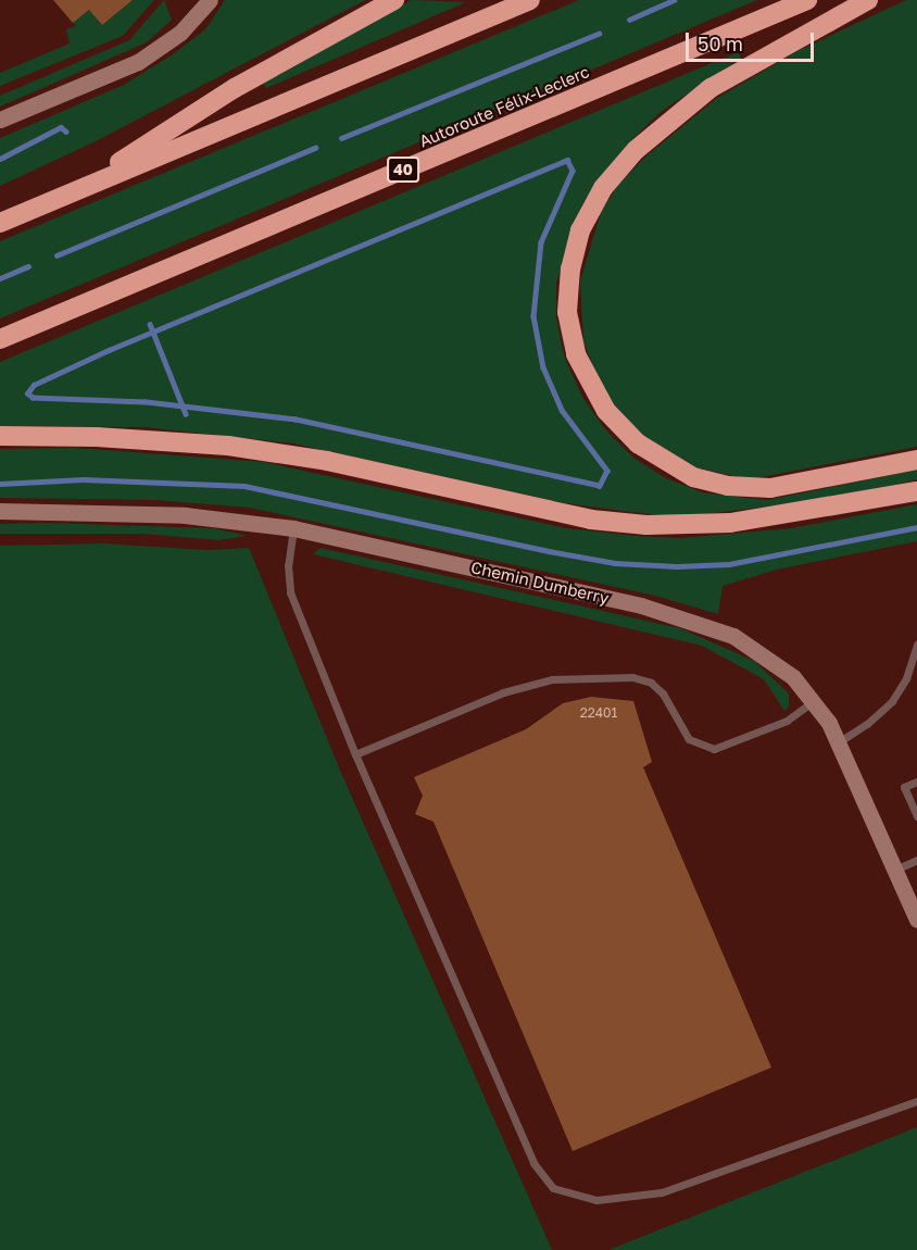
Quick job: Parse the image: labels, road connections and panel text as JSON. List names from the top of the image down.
{
  "streets": {
    "highway": ["Autoroute Félix-Leclerc", "40"],
    "street": ["Chemin Dumberry"]
  },
  "house_numbers": ["22401"],
  "scale_bar": "50 m"
}
